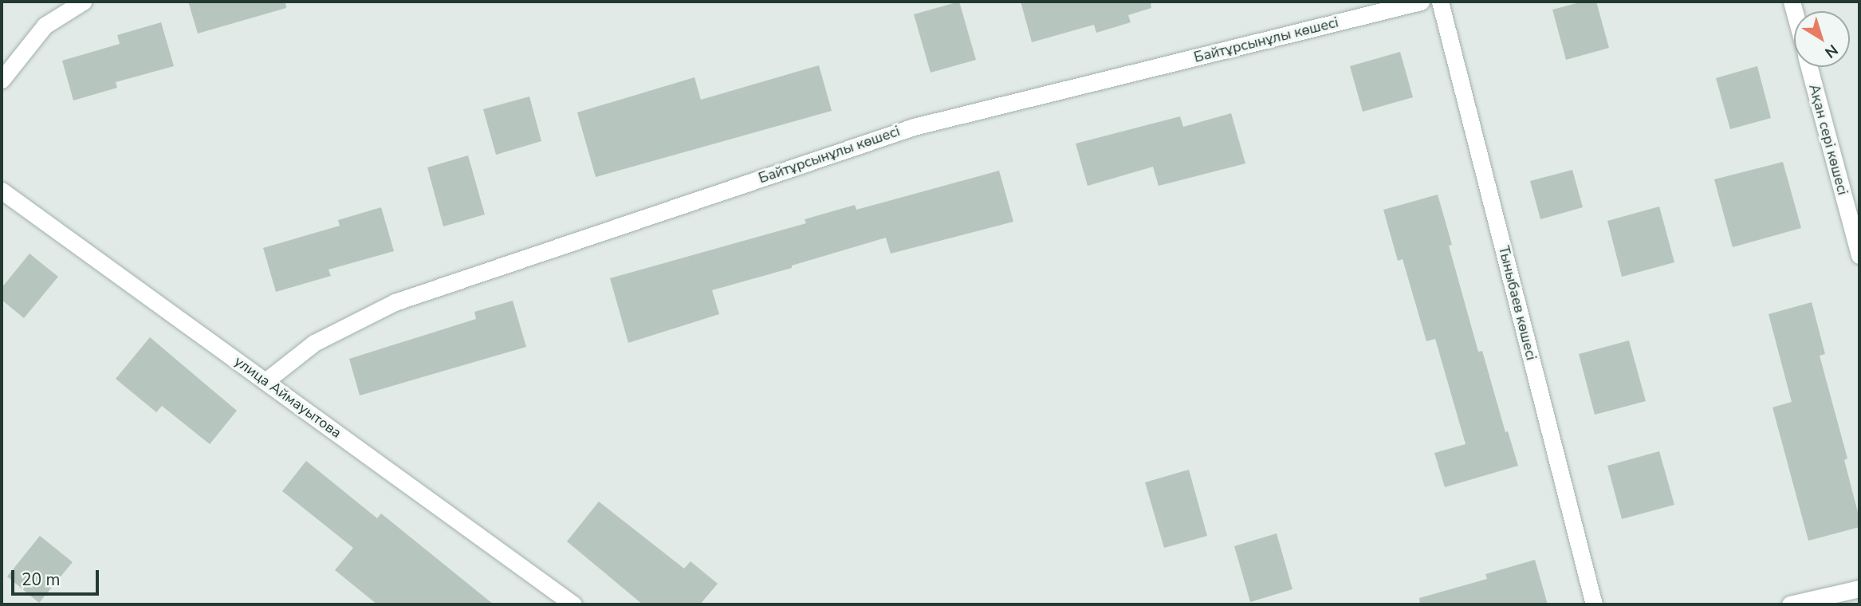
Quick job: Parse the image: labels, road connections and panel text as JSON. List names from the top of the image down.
{
  "streets": {
    "street": [
      "Байтұрсынұлы көшесі",
      "Ақан сері көшесі",
      "Тыныбаев көшесі",
      "улица Аймауытова"
    ]
  },
  "crossings": [
    ["Байтұрсынұлы көшесі", "улица Аймауытова"]
  ],
  "scale_bar": "20 m",
  "north": "bottom right"
}
